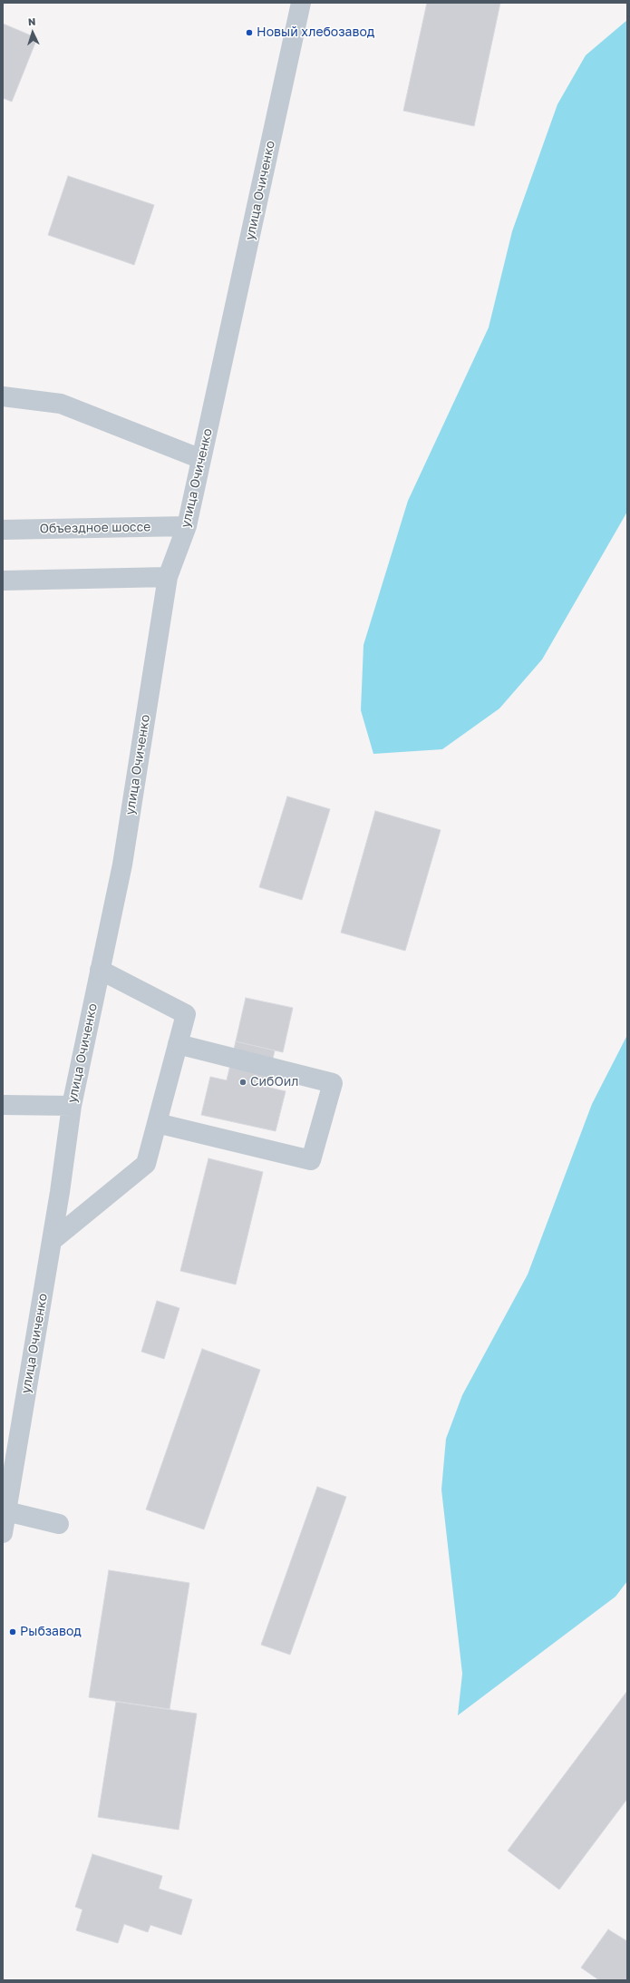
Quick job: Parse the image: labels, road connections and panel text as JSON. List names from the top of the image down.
{
  "streets": {
    "street": ["улица Очиченко", "Объездное шоссе"]
  },
  "crossings": [
    ["улица Очиченко", "Объездное шоссе"]
  ],
  "places": ["Новый хлебозавод", "СибОил", "Рыбзавод"],
  "north": "top"
}
